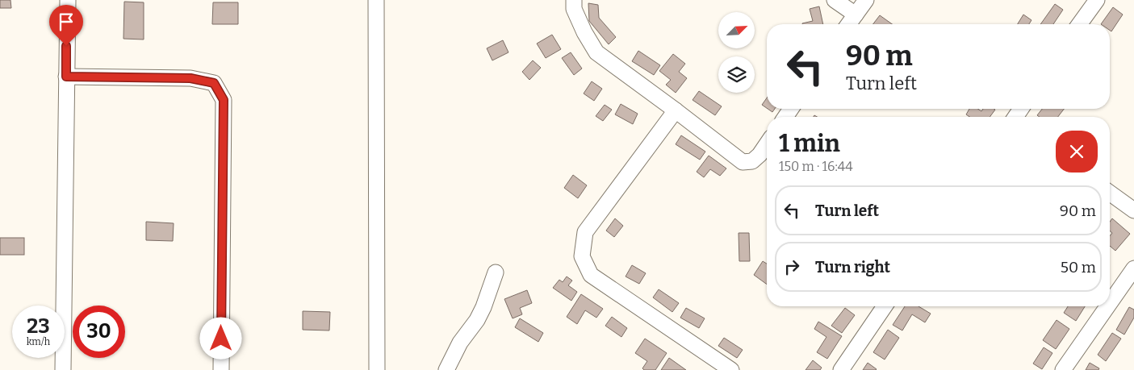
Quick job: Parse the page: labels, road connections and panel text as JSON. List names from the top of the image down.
{
  "north": "top right",
  "page": {
    "turn": ["90 m", "Turn left"],
    "heading": ["1 min", "150 m · 16:44"],
    "list": [
      {
        "name": "Turn left",
        "value": "90 m"
      },
      {
        "name": "Turn right",
        "value": "50 m"
      }
    ],
    "speed": "23 km/h",
    "limit": "30"
  }
}
